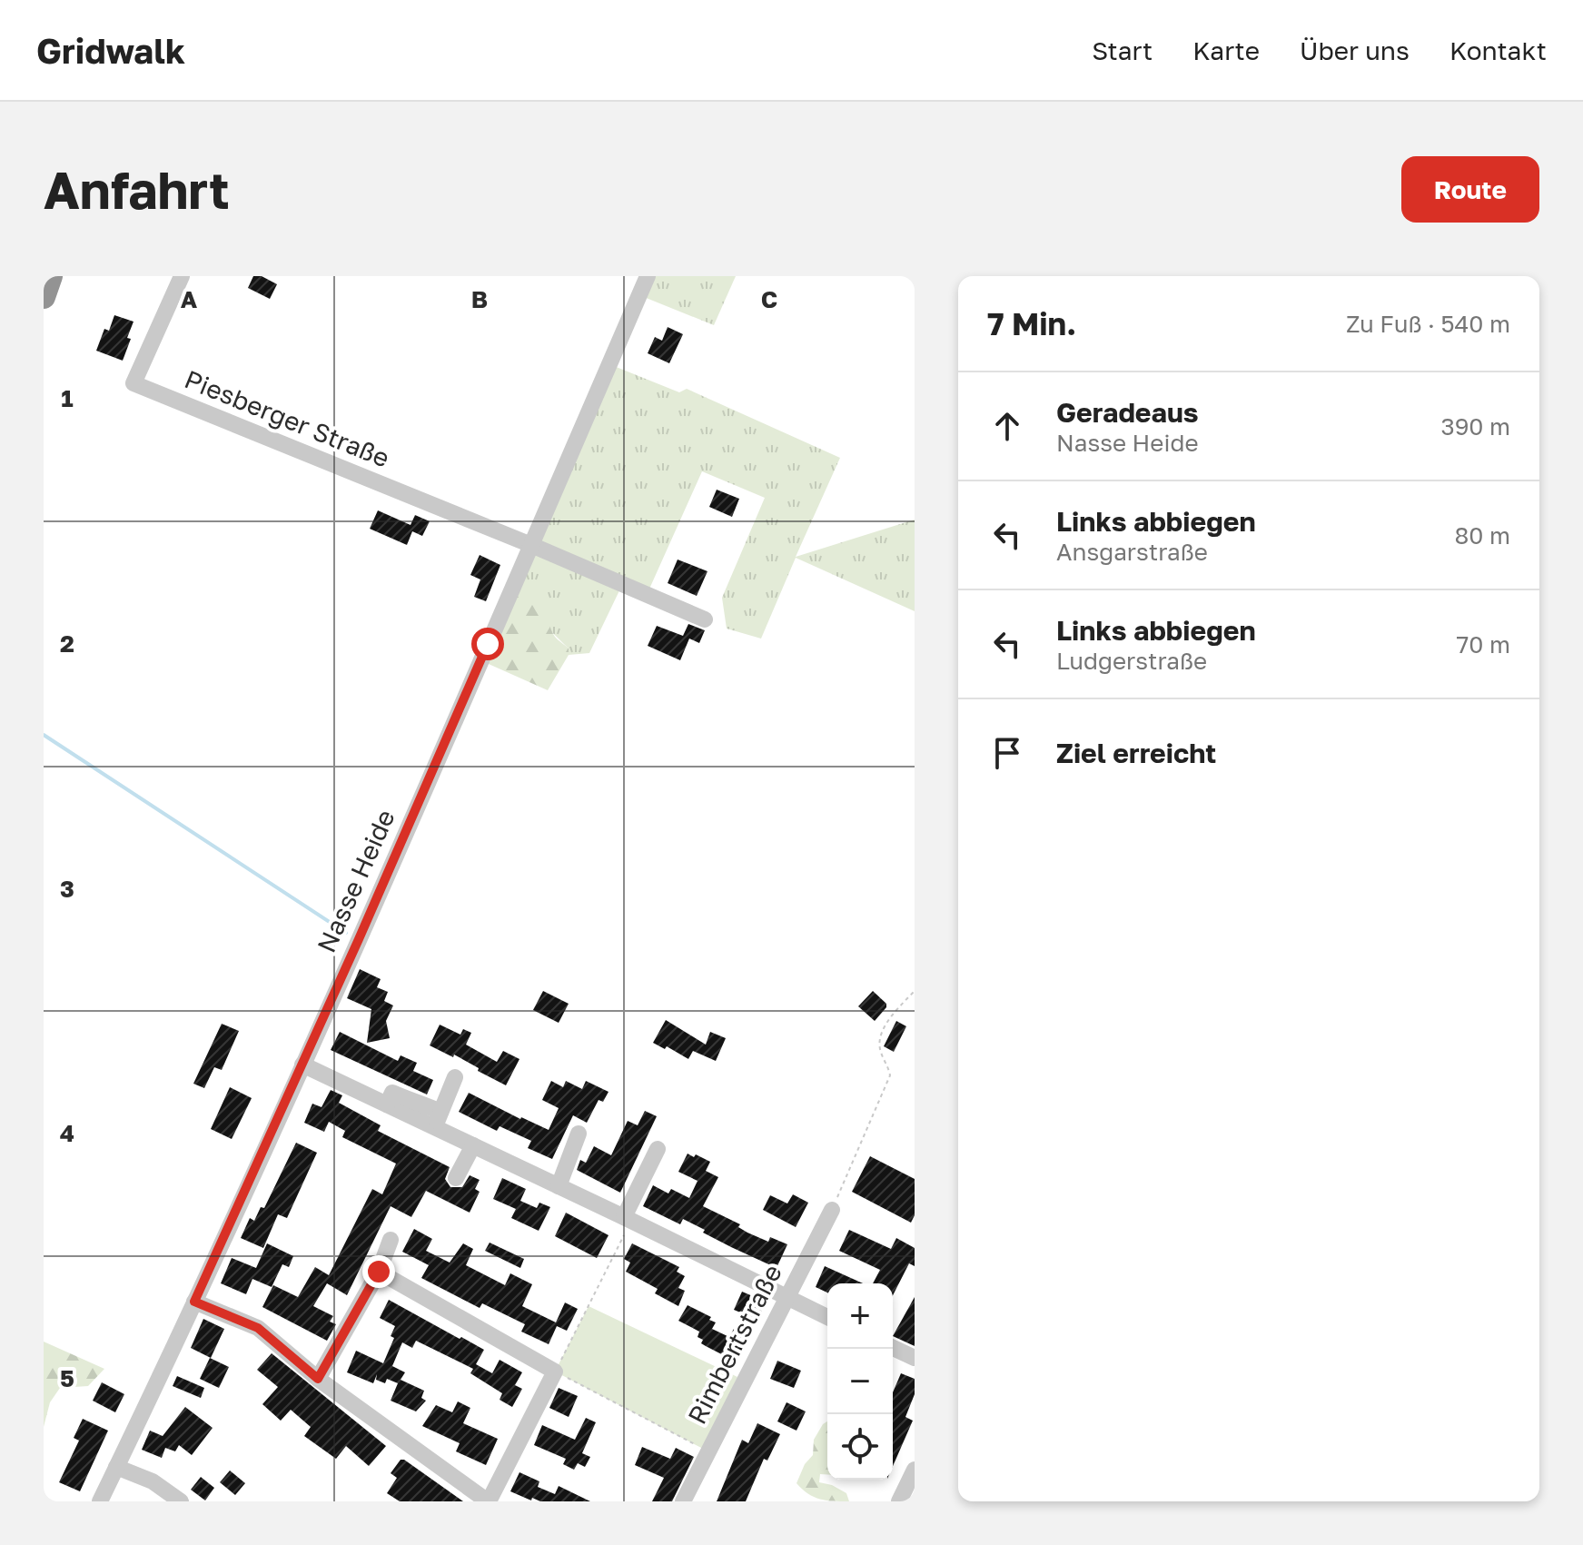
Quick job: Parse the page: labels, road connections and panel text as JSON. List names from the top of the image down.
{
  "streets": {
    "street": ["Piesberger Straße", "Nasse Heide", "Rimbertstraße"]
  },
  "crossings": [
    ["Piesberger Straße", "Nasse Heide"]
  ],
  "page": {
    "header": "Gridwalk",
    "nav": [
      "Start",
      "Karte",
      "Über uns",
      "Kontakt"
    ],
    "buttons": "Route",
    "title": "Anfahrt",
    "heading": ["7 Min.", "Zu Fuß · 540 m"],
    "list": [
      ["Geradeaus", "Nasse Heide", "390 m"],
      ["Links abbiegen", "Ansgarstraße", "80 m"],
      ["Links abbiegen", "Ludgerstraße", "70 m"],
      "Ziel erreicht"
    ],
    "map_buttons": ["+", "−"]
  },
  "grid": {
    "columns": ["A", "B", "C"],
    "rows": [
      "1",
      "2",
      "3",
      "4",
      "5"
    ]
  }
}
